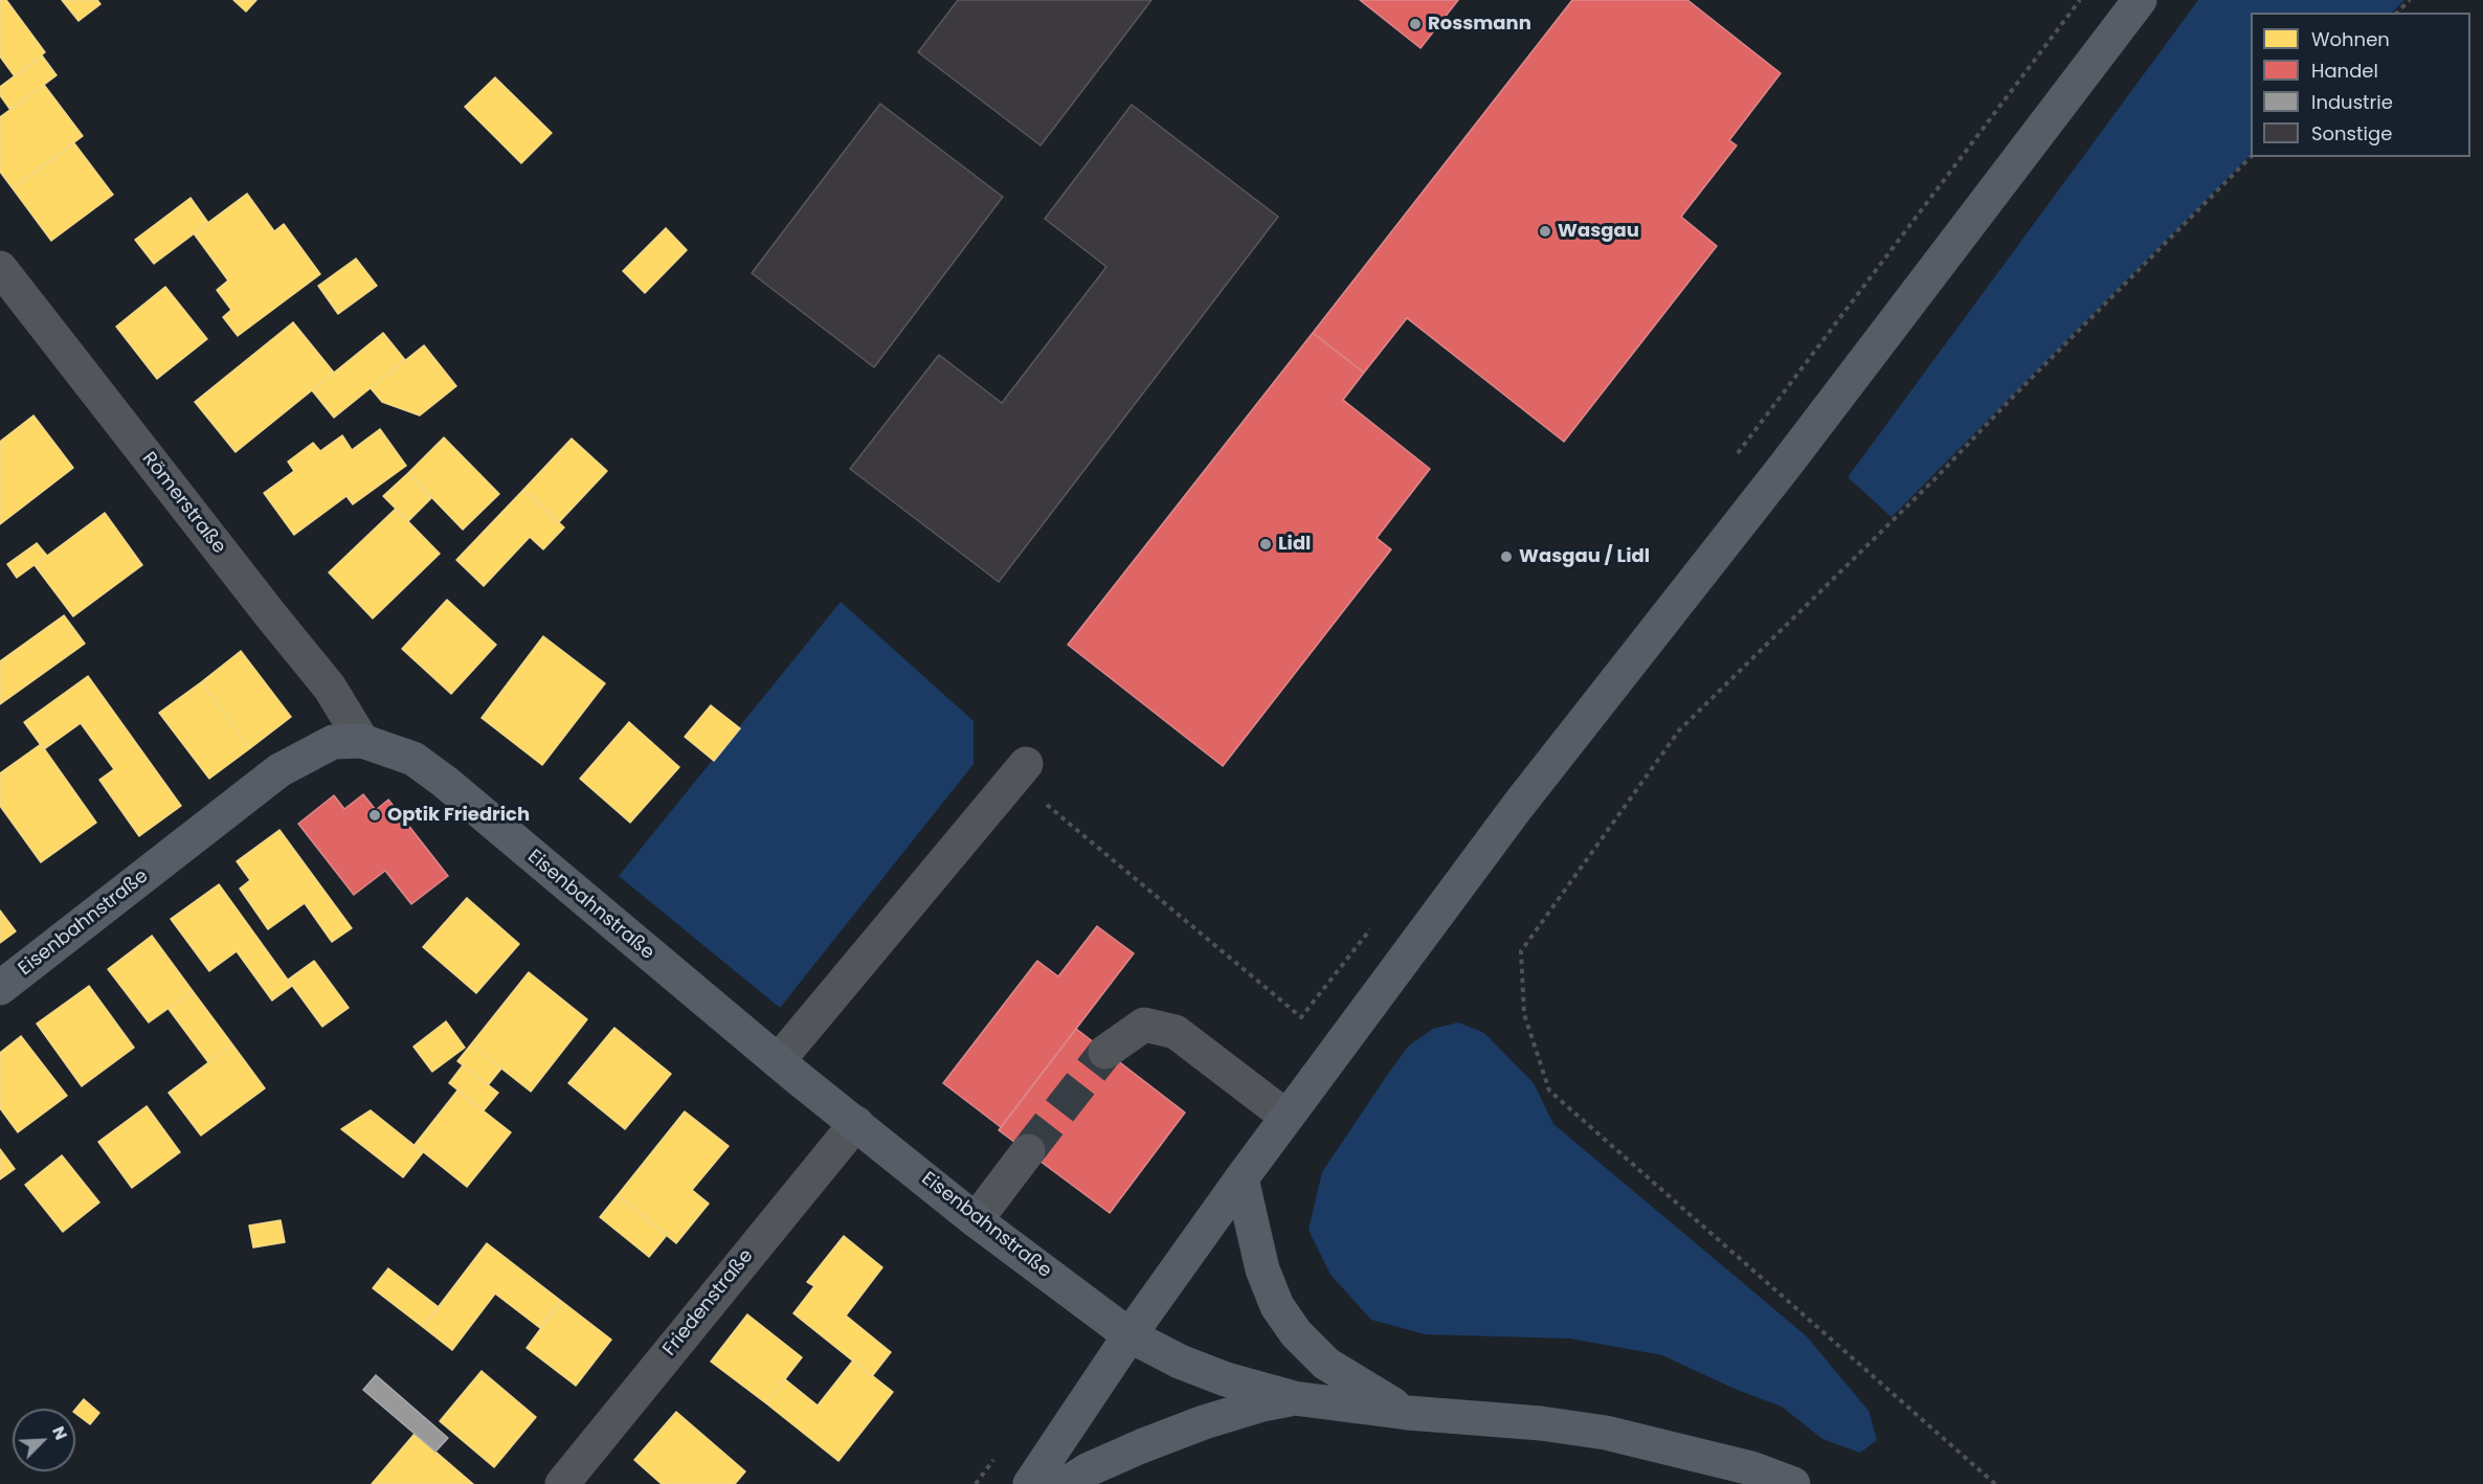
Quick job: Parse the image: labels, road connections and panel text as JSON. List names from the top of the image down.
{
  "streets": {
    "main road": ["Eisenbahnstraße"],
    "street": ["Römerstraße", "Friedenstraße"]
  },
  "crossings": [
    ["Römerstraße", "Eisenbahnstraße"],
    ["Eisenbahnstraße", "Friedenstraße"]
  ],
  "places": [
    "Rossmann",
    "Wasgau",
    "Lidl",
    "Wasgau / Lidl",
    "Optik Friedrich"
  ],
  "legend": [
    "Wohnen",
    "Handel",
    "Industrie",
    "Sonstige"
  ],
  "north": "top right"
}
